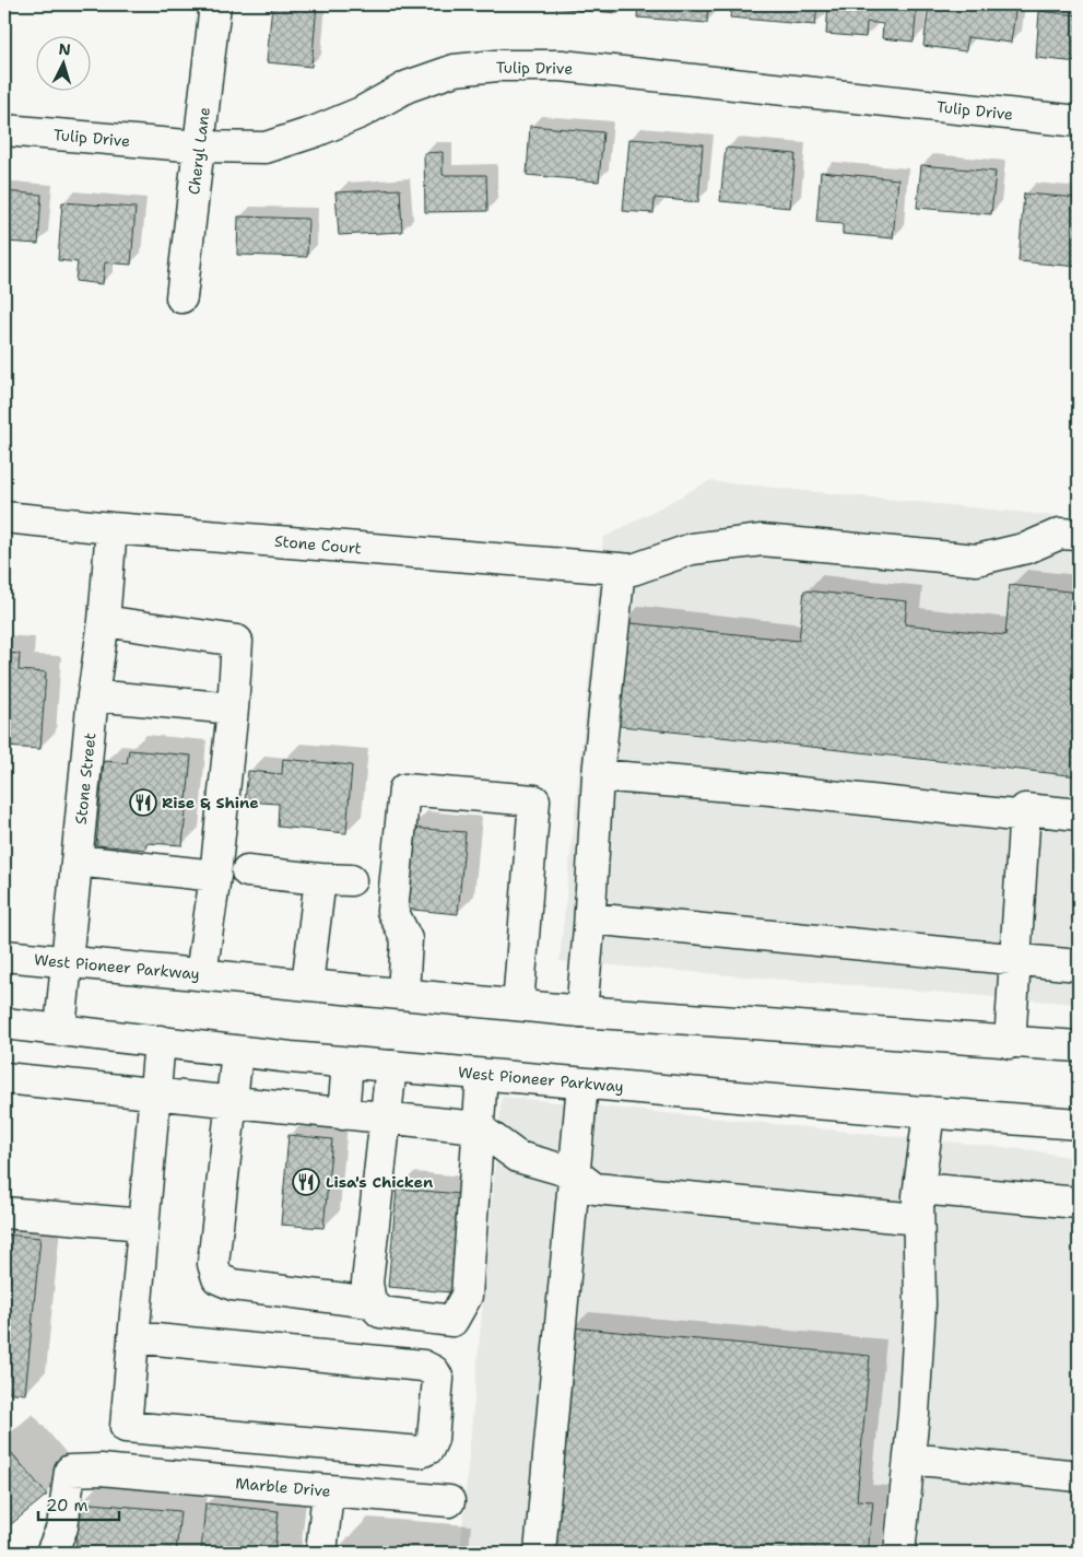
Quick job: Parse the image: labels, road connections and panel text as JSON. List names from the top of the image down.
{
  "streets": {
    "street": [
      "Tulip Drive",
      "Cheryl Lane",
      "Stone Court",
      "Stone Street",
      "West Pioneer Parkway",
      "Marble Drive"
    ]
  },
  "crossings": [
    ["Tulip Drive", "Cheryl Lane"],
    ["Stone Court", "Stone Street"],
    ["Stone Street", "West Pioneer Parkway"]
  ],
  "places": {
    "restaurant": ["Rise & Shine", "Lisa's Chicken"]
  },
  "scale_bar": "20 m",
  "north": "top"
}
